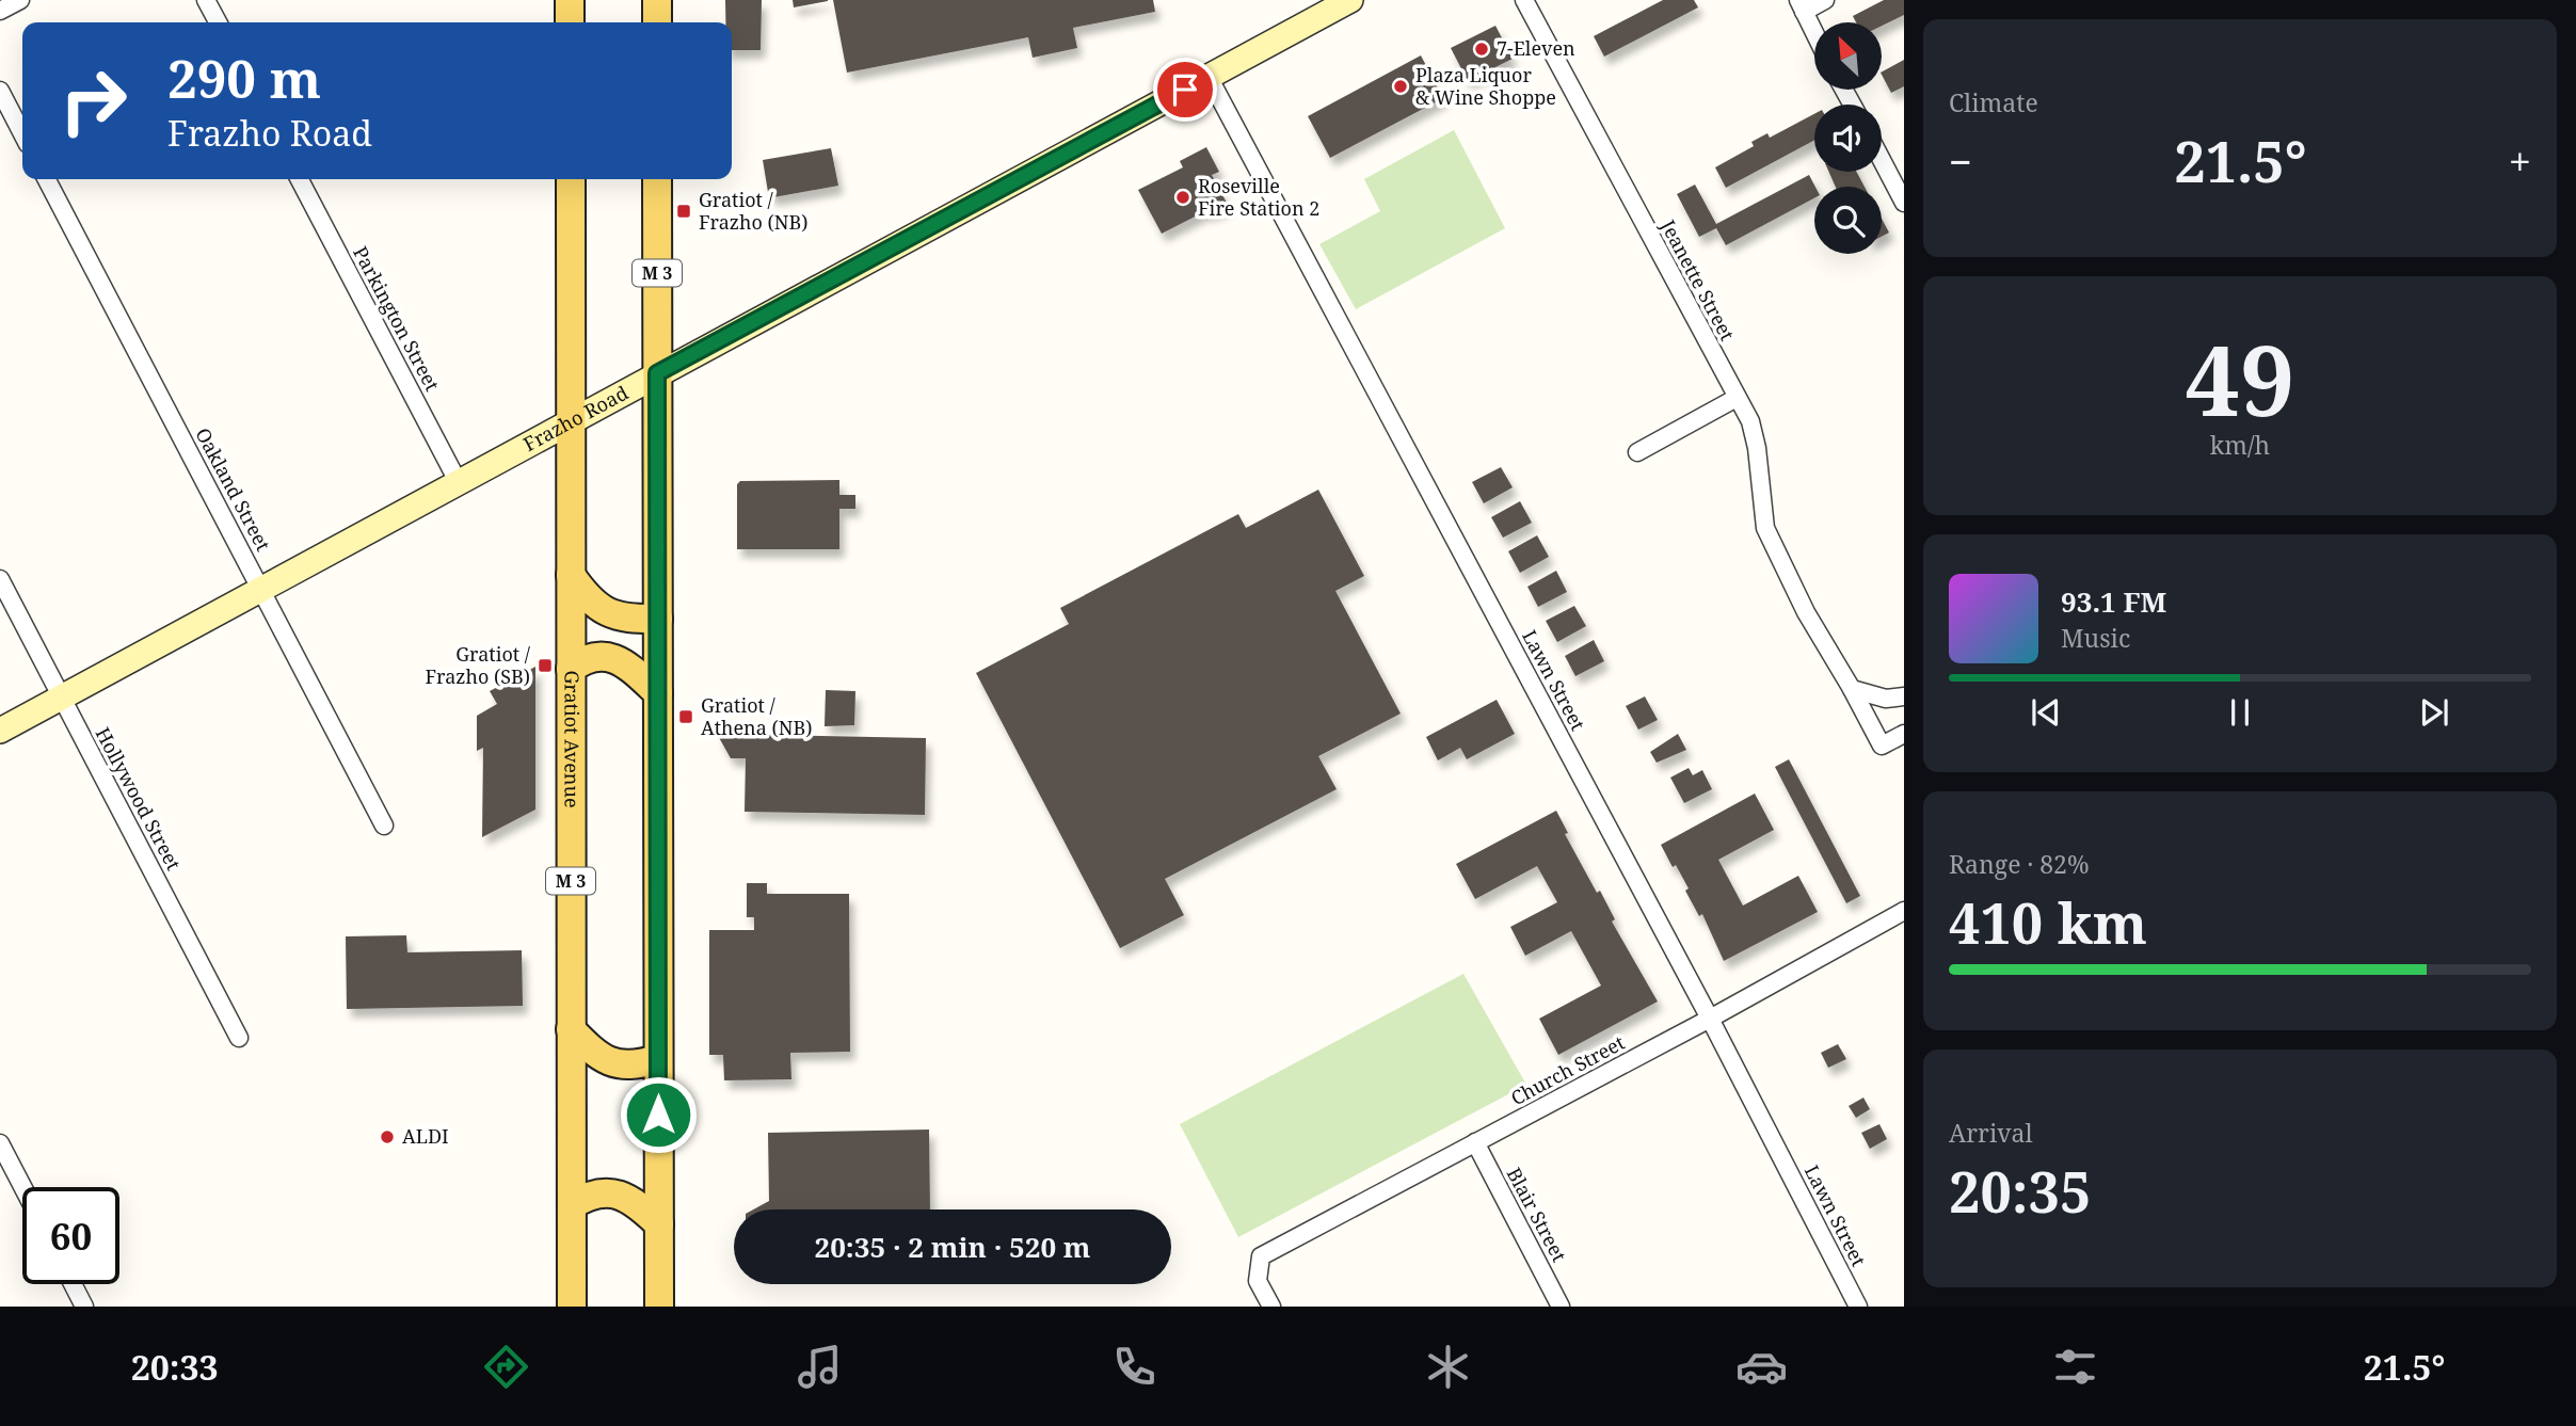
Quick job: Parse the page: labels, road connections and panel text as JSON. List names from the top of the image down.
{
  "streets": {
    "main road": ["M 3", "Gratiot Avenue"],
    "street": [
      "Jeanette Street",
      "Parkington Street",
      "Frazho Road",
      "Oakland Street",
      "Lawn Street",
      "Hollywood Street",
      "Church Street",
      "Blair Street"
    ]
  },
  "crossings": [
    ["M 3", "Frazho Road"],
    ["Parkington Street", "Frazho Road"],
    ["Frazho Road", "Oakland Street"],
    ["Frazho Road", "Lawn Street"],
    ["Frazho Road", "Gratiot Avenue"],
    ["Frazho Road", "Hollywood Street"],
    ["Lawn Street", "Church Street"],
    ["Church Street", "Blair Street"]
  ],
  "places": {
    "other": [
      "7-Eleven",
      "Plaza Liquor & Wine Shoppe",
      "Roseville Fire Station 2",
      "ALDI"
    ],
    "transit": ["Gratiot / Frazho (NB)", "Gratiot / Frazho (SB)", "Gratiot / Athena (NB)"]
  },
  "north": "top left",
  "page": {
    "tile": [
      "Climate",
      ["49", "km/h"],
      ["Range · 82%", "410 km"],
      ["Arrival", "20:35"]
    ],
    "turn": ["290 m", "Frazho Road"],
    "heat": ["−", "21.5°", "+"],
    "song": ["93.1 FM", "Music"],
    "limit": "60",
    "trip": "20:35 · 2 min · 520 m",
    "tabs": ["20:33", "21.5°"]
  }
}
